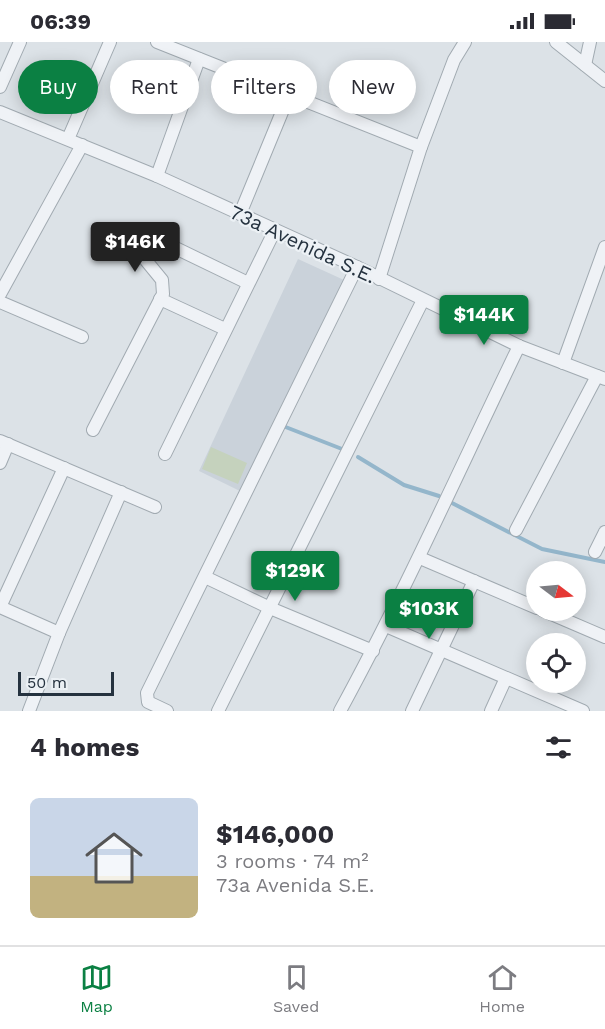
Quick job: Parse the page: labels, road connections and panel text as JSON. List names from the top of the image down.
{
  "streets": {
    "street": ["73a Avenida S.E."]
  },
  "scale_bar": "50 m",
  "north": "right",
  "page": {
    "status": "06:39",
    "chip": [
      "Buy",
      "Rent",
      "Filters",
      "New"
    ],
    "price": [
      "$146K",
      "$144K",
      "$129K",
      "$103K"
    ],
    "scale": "50 m",
    "heading": "4 homes",
    "list": [
      {
        "name": "$146,000",
        "note": "3 rooms · 74 m² · 73a Avenida S.E."
      }
    ],
    "tabs": ["Map", "Saved", "Home"]
  }
}
